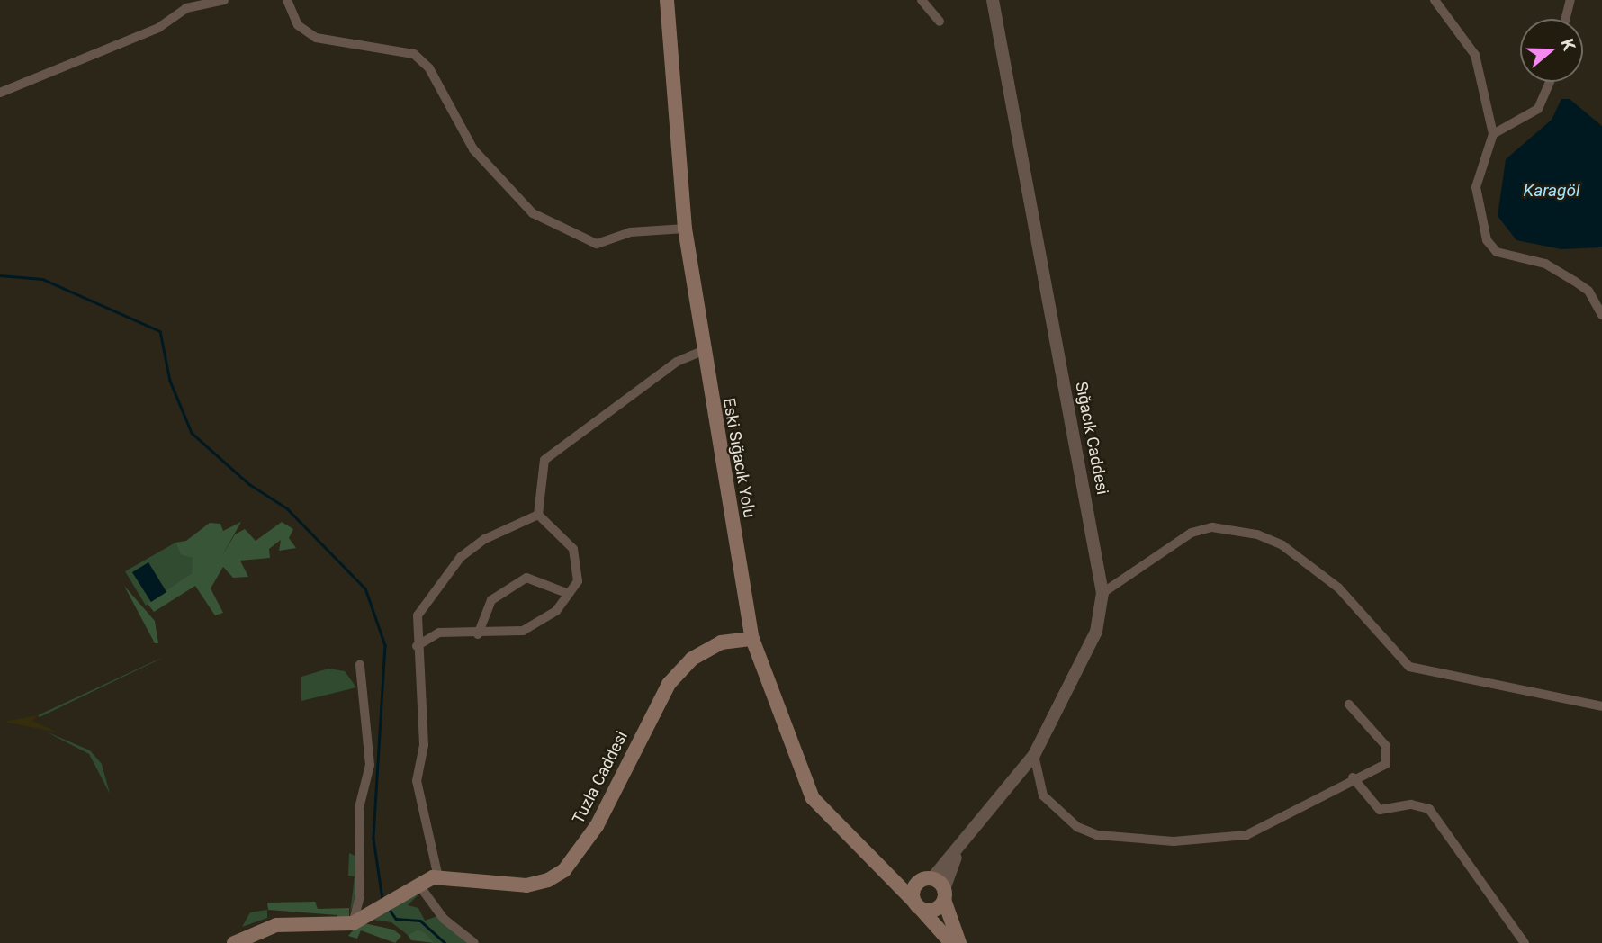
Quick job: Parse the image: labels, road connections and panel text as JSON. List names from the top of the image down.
{
  "streets": {
    "main road": ["Eski Sığacık Yolu", "Tuzla Caddesi"],
    "street": ["Sığacık Caddesi"]
  },
  "crossings": [
    ["Eski Sığacık Yolu", "Tuzla Caddesi"]
  ],
  "water": ["Karagöl"],
  "north": "right"
}
